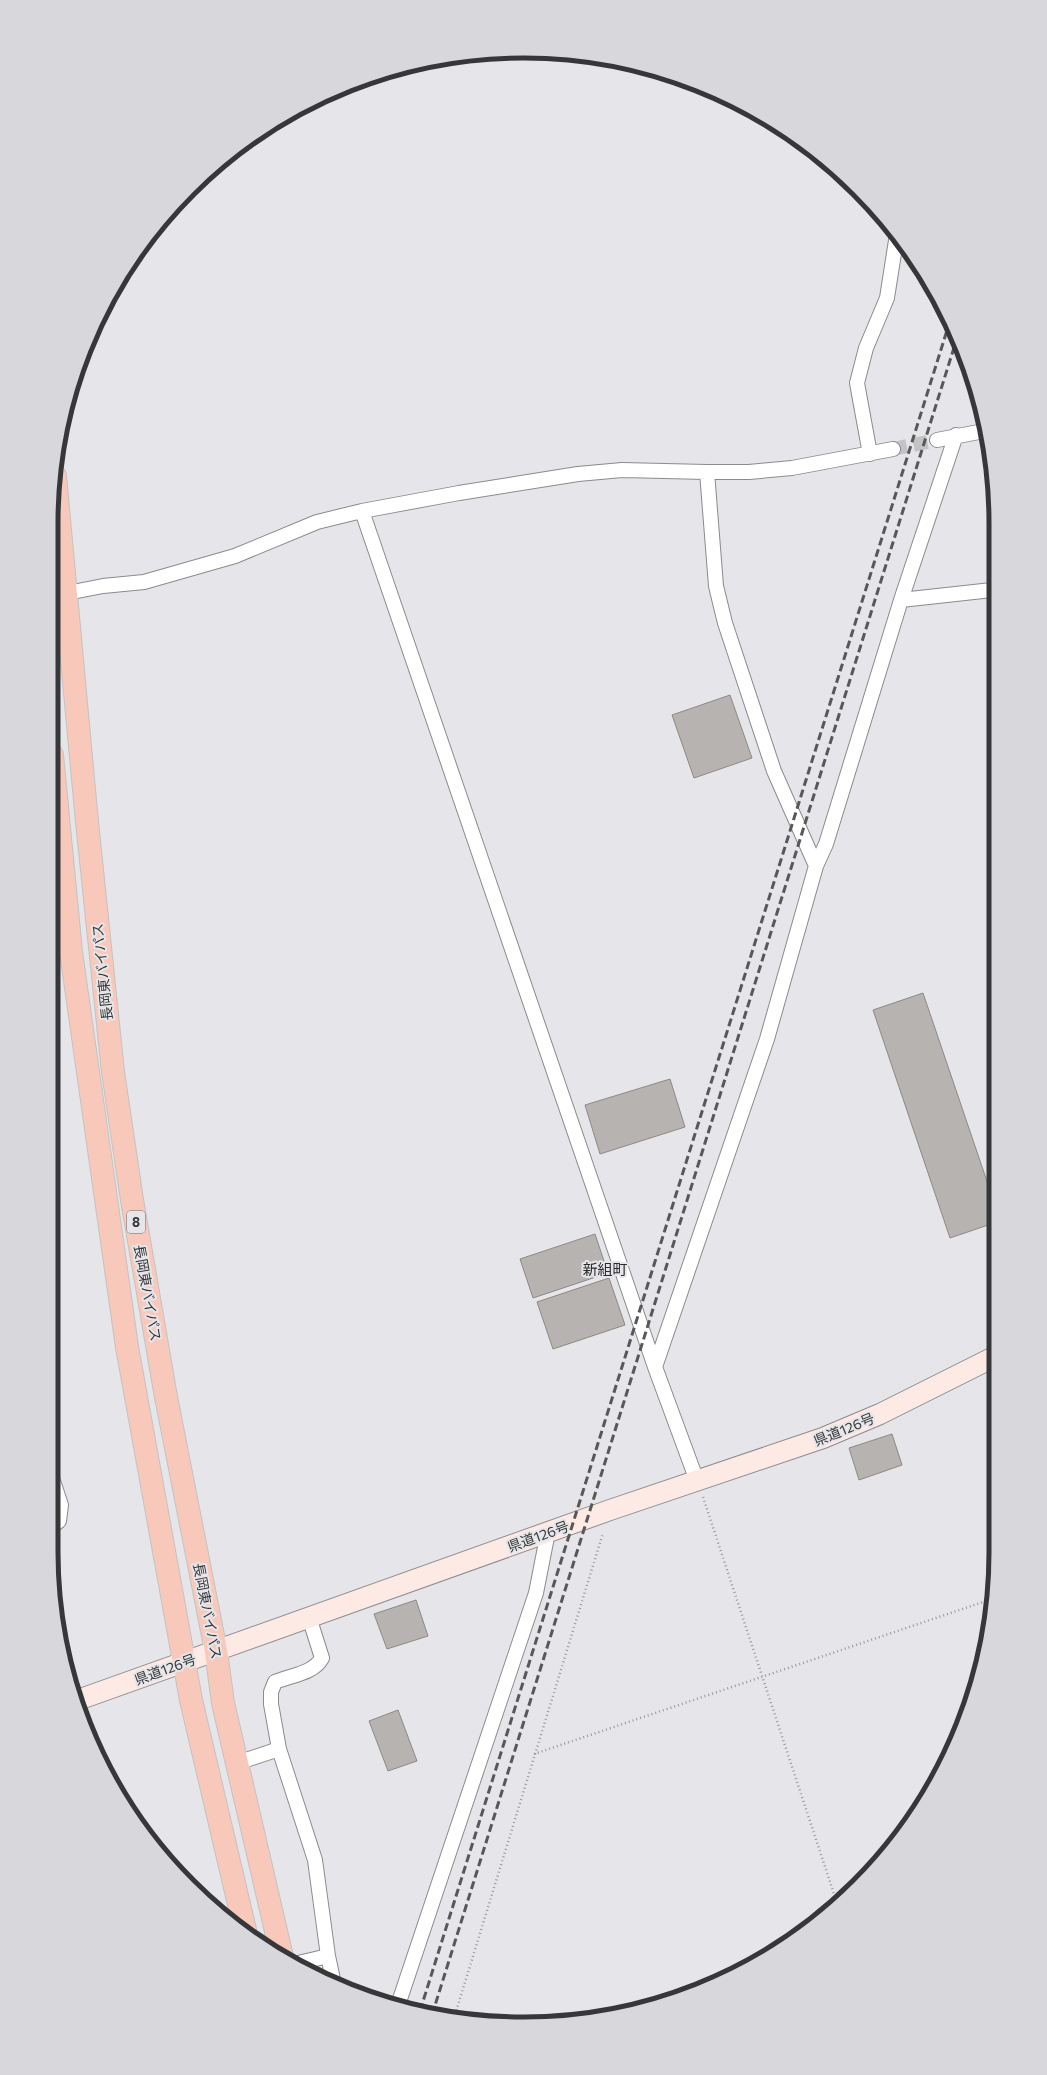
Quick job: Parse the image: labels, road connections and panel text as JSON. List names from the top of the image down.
{
  "streets": {
    "highway": ["長岡東バイパス", "8"],
    "main road": ["県道126号"]
  },
  "crossings": [
    ["長岡東バイパス", "県道126号"]
  ],
  "districts": ["新組町"]
}
